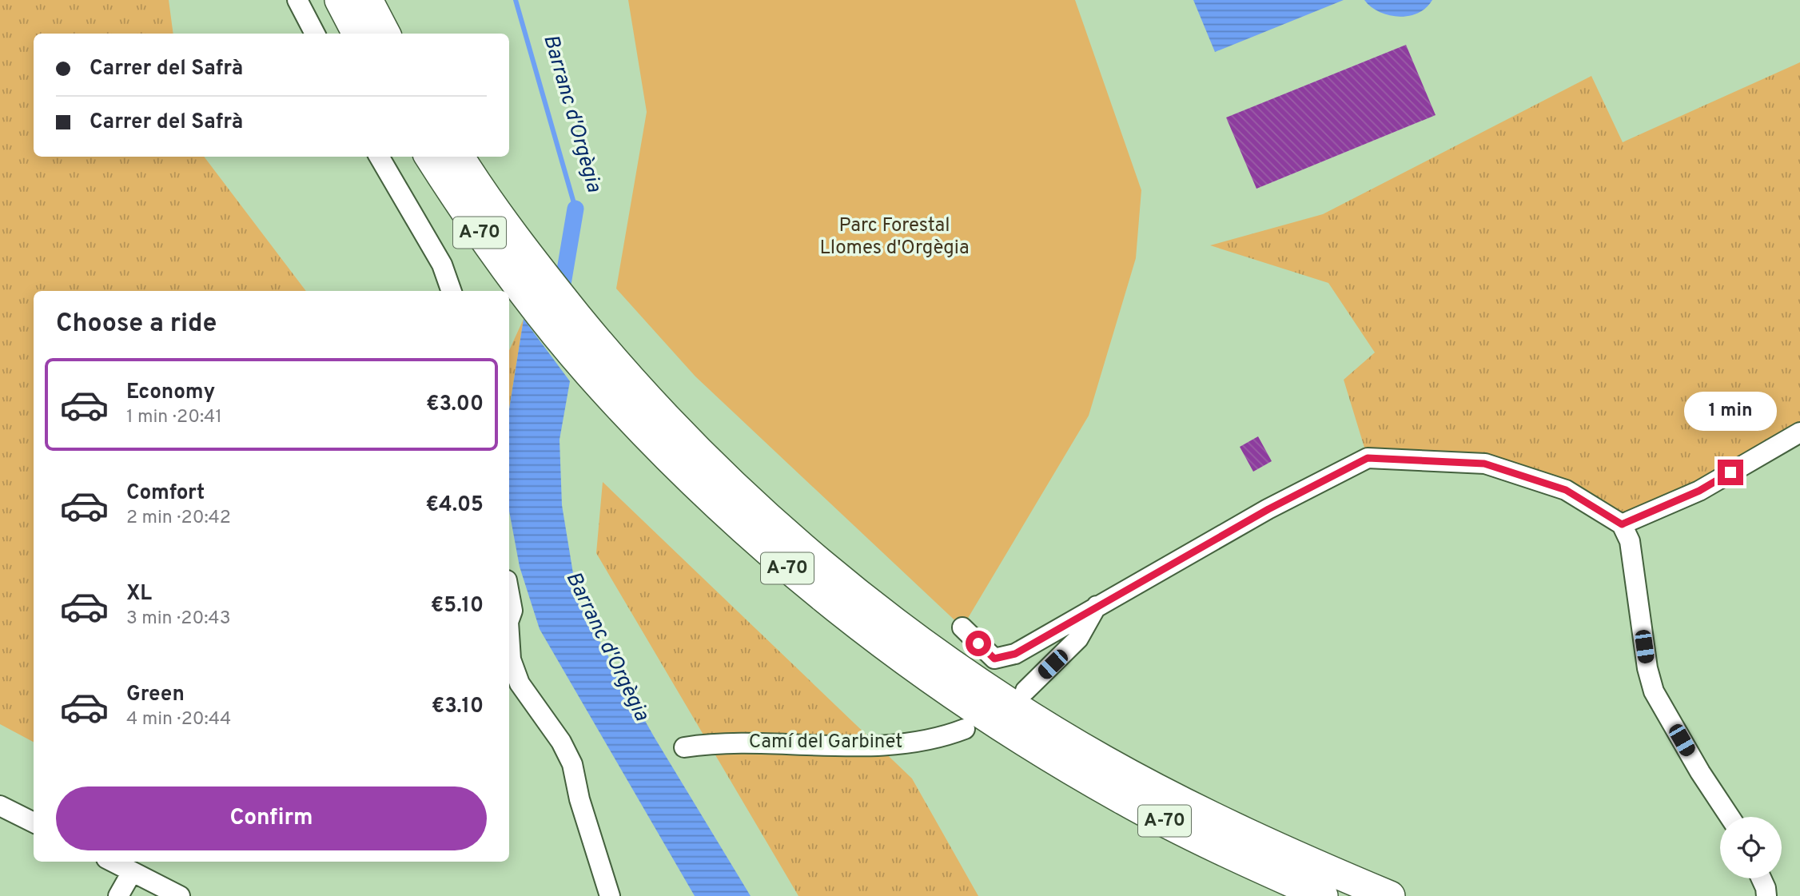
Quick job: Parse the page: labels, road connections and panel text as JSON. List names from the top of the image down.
{
  "streets": {
    "highway": ["A-70"],
    "street": ["Camí del Garbinet"]
  },
  "water": ["Barranc d'Orgègia"],
  "parks": ["Parc Forestal Llomes d'Orgègia"],
  "page": {
    "banner": ["Carrer del Safrà", "Carrer del Safrà"],
    "heading": "Choose a ride",
    "list": [
      {
        "name": "Economy",
        "note": "1 min · 20:41",
        "value": "€3.00"
      },
      {
        "name": "Comfort",
        "note": "2 min · 20:42",
        "value": "€4.05"
      },
      {
        "name": "XL",
        "note": "3 min · 20:43",
        "value": "€5.10"
      },
      {
        "name": "Green",
        "note": "4 min · 20:44",
        "value": "€3.10"
      }
    ],
    "bubble": "1 min",
    "buttons": "Confirm"
  }
}
